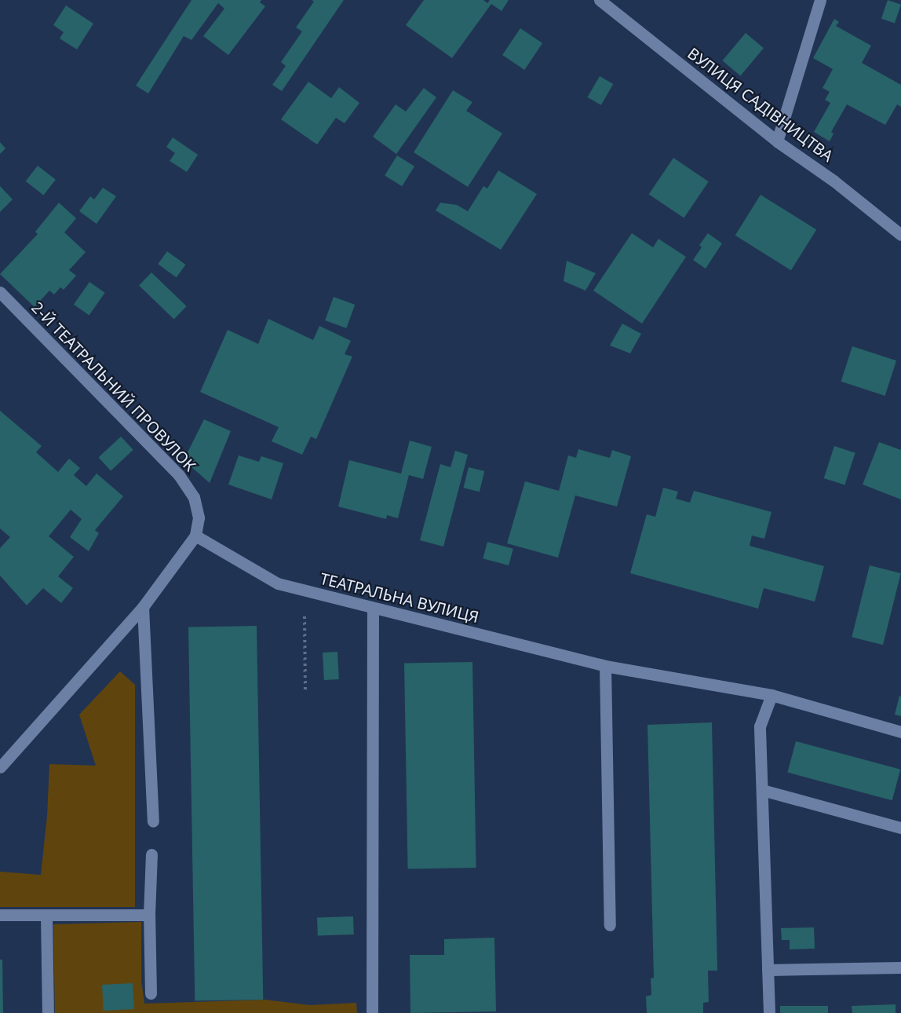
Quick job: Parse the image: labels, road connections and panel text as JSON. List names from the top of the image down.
{
  "streets": {
    "street": ["ВУЛИЦЯ САДІВНИЦТВА", "2-Й ТЕАТРАЛЬНИЙ ПРОВУЛОК", "ТЕАТРАЛЬНА ВУЛИЦЯ"]
  },
  "crossings": [
    ["2-Й ТЕАТРАЛЬНИЙ ПРОВУЛОК", "ТЕАТРАЛЬНА ВУЛИЦЯ"]
  ]
}
